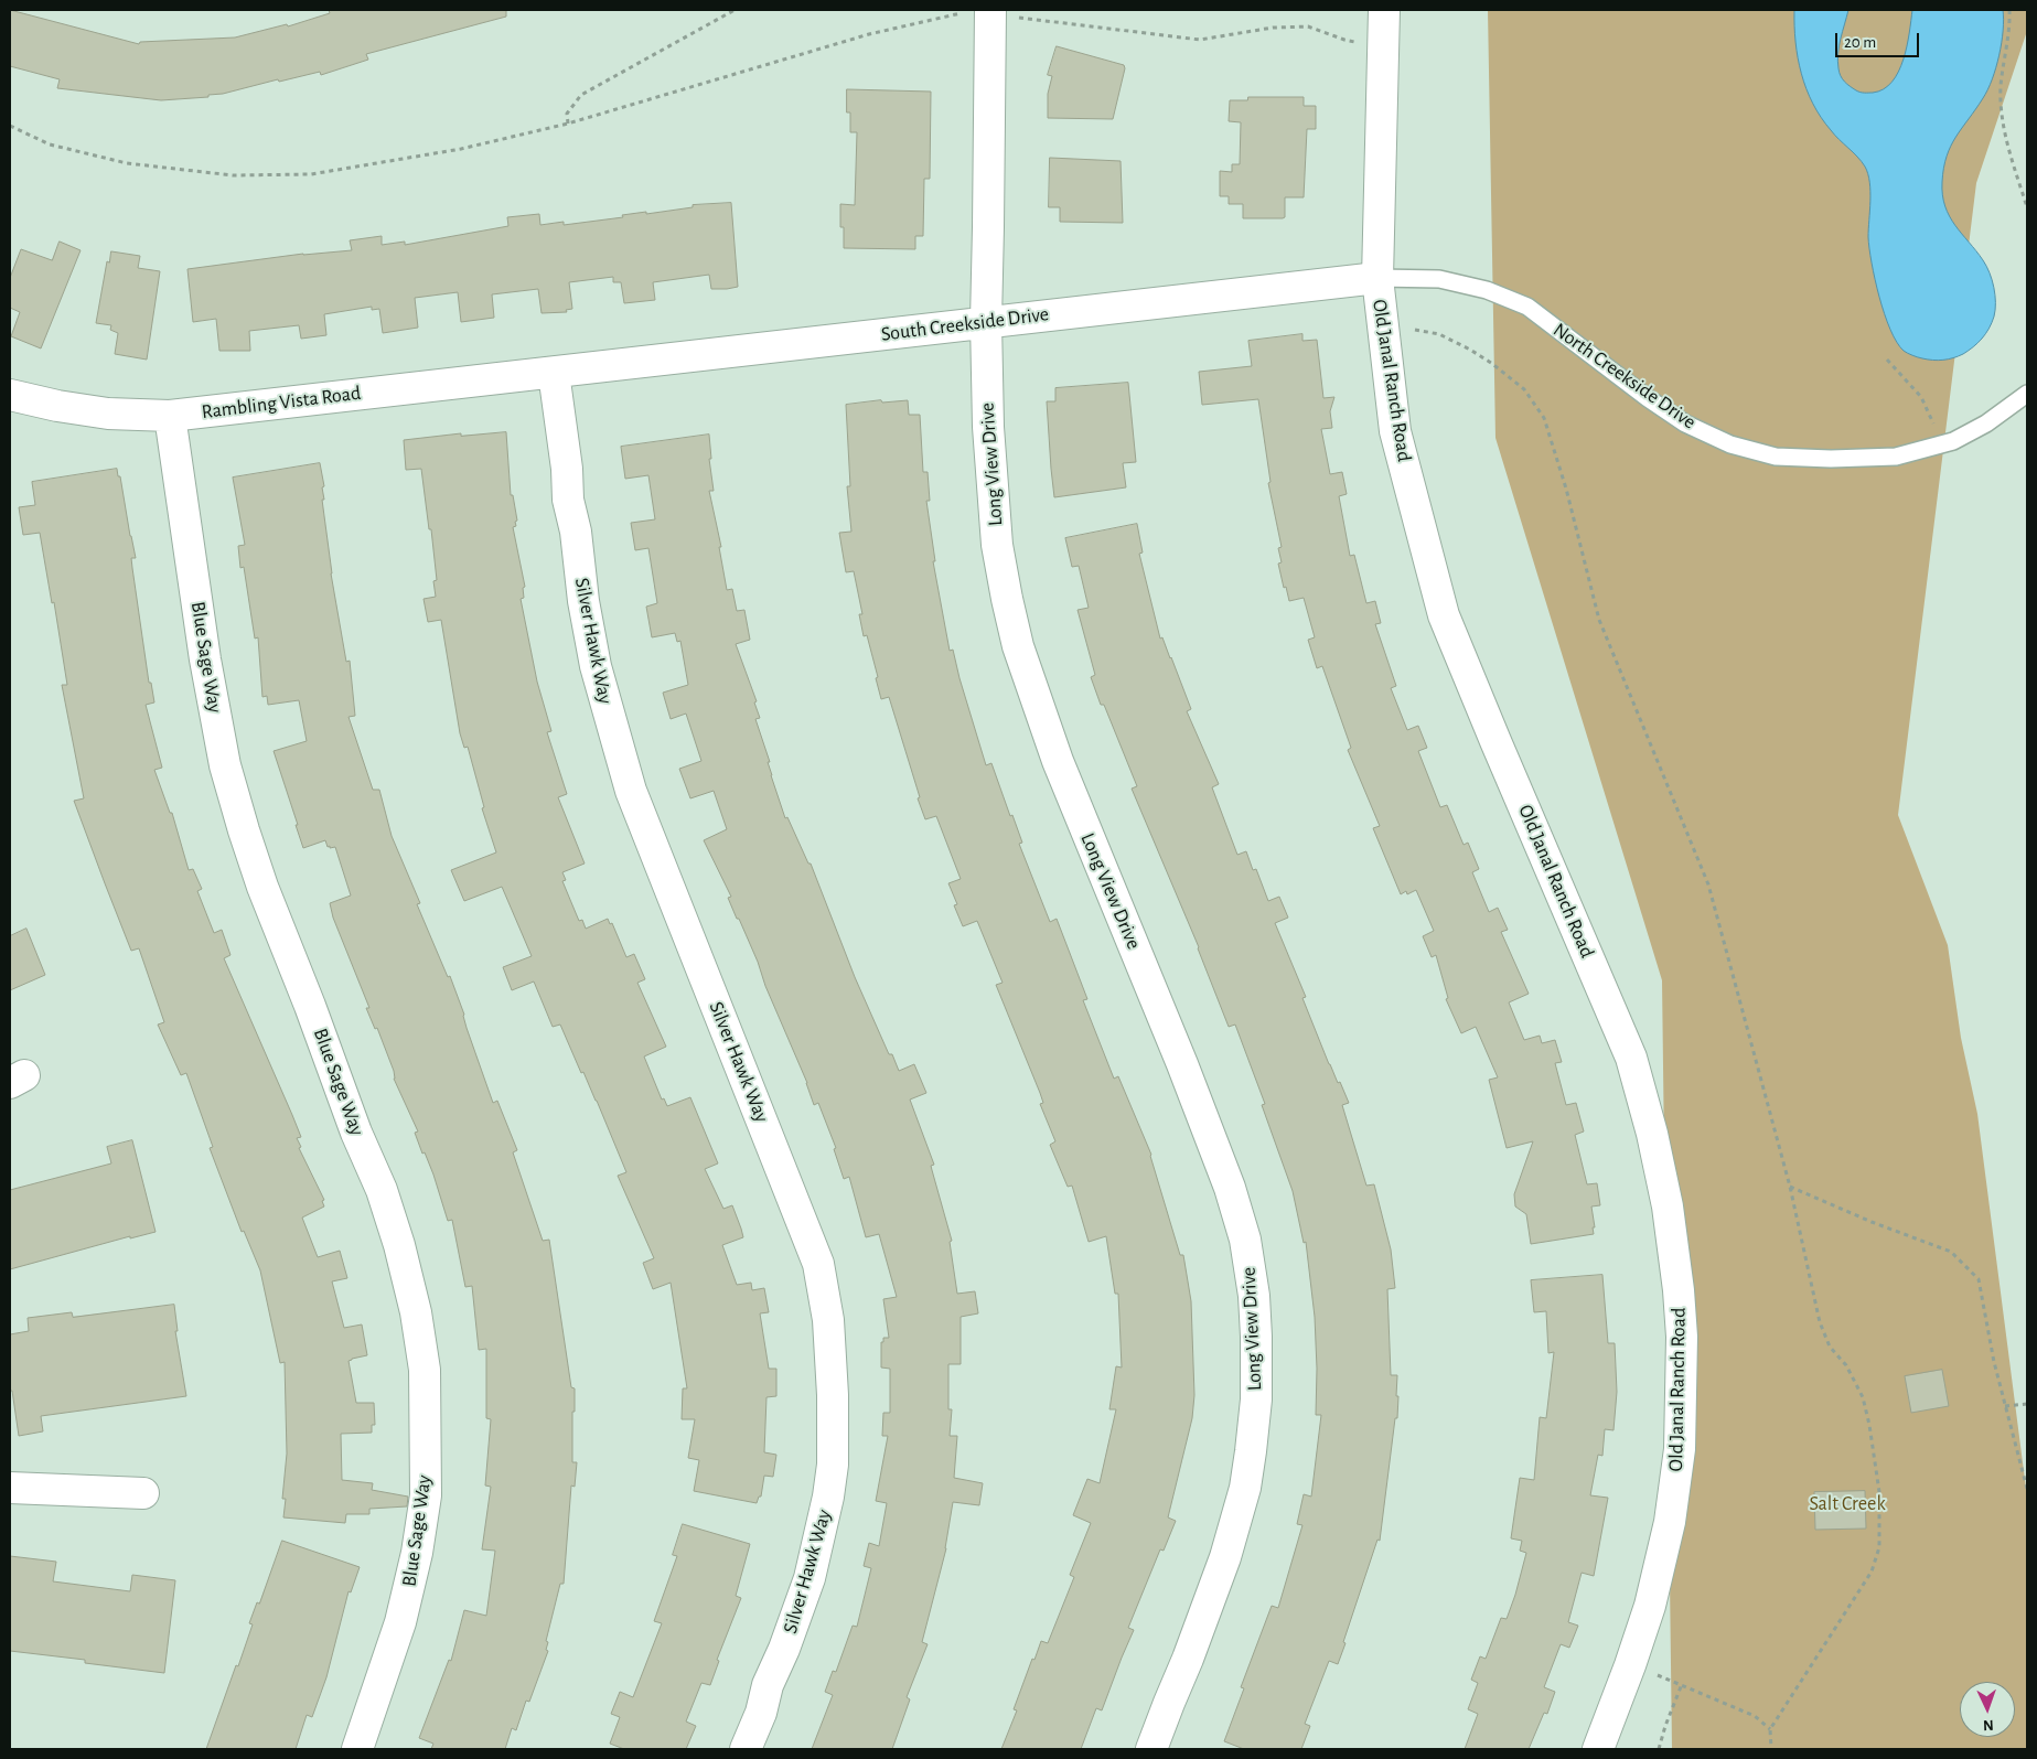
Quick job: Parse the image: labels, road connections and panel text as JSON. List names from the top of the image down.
{
  "streets": {
    "street": [
      "South Creekside Drive",
      "Old Janal Ranch Road",
      "Rambling Vista Road",
      "Long View Drive",
      "Silver Hawk Way",
      "Blue Sage Way"
    ],
    "lane": ["North Creekside Drive"]
  },
  "crossings": [
    ["South Creekside Drive", "North Creekside Drive"],
    ["South Creekside Drive", "Old Janal Ranch Road"],
    ["South Creekside Drive", "Rambling Vista Road"],
    ["South Creekside Drive", "Long View Drive"],
    ["South Creekside Drive", "Silver Hawk Way"],
    ["North Creekside Drive", "Old Janal Ranch Road"],
    ["Rambling Vista Road", "Silver Hawk Way"],
    ["Rambling Vista Road", "Blue Sage Way"]
  ],
  "parks": ["Salt Creek"],
  "scale_bar": "20 m",
  "north": "bottom"
}
